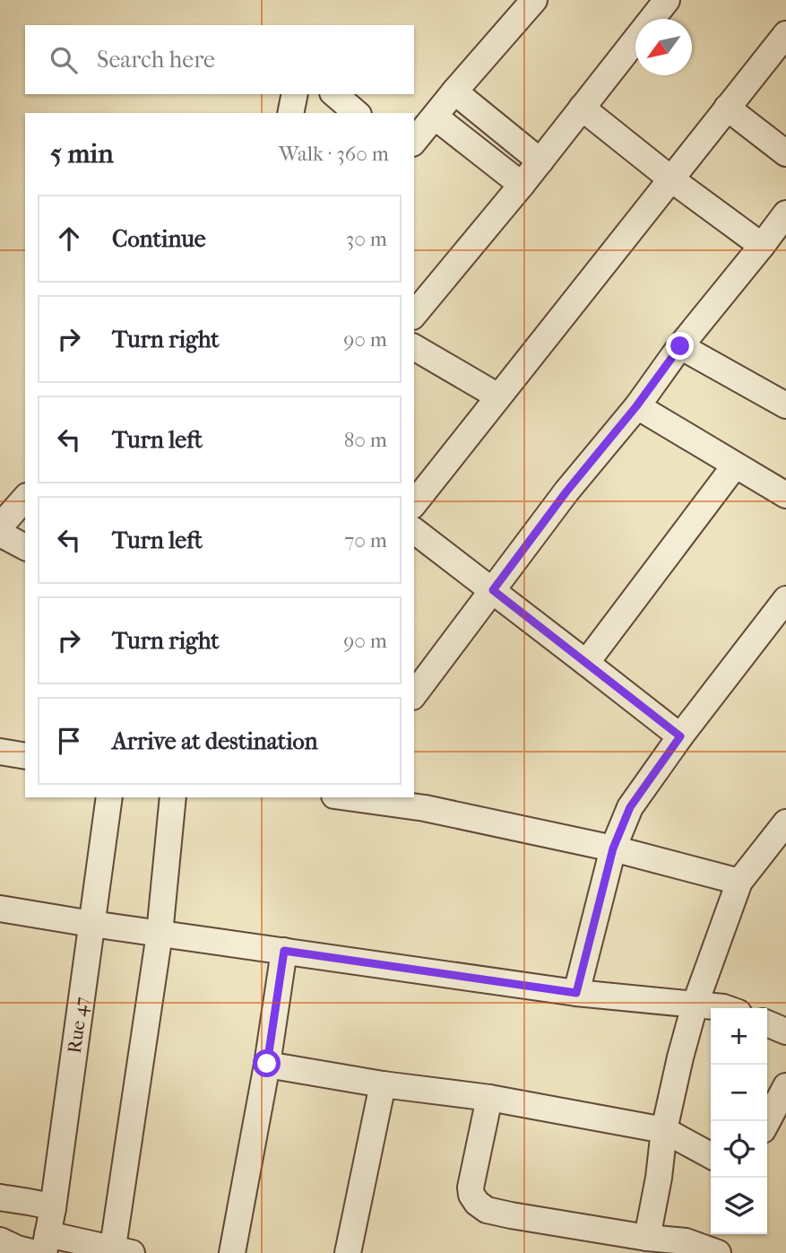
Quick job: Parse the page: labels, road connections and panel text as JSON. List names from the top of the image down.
{
  "streets": {
    "street": ["Rue 47"]
  },
  "north": "bottom left",
  "page": {
    "search": "Search here",
    "heading": ["5 min", "Walk · 360 m"],
    "list": [
      ["Continue", "30 m"],
      ["Turn right", "90 m"],
      ["Turn left", "80 m"],
      ["Turn left", "70 m"],
      ["Turn right", "90 m"],
      "Arrive at destination"
    ],
    "map_buttons": ["+", "−"]
  }
}
